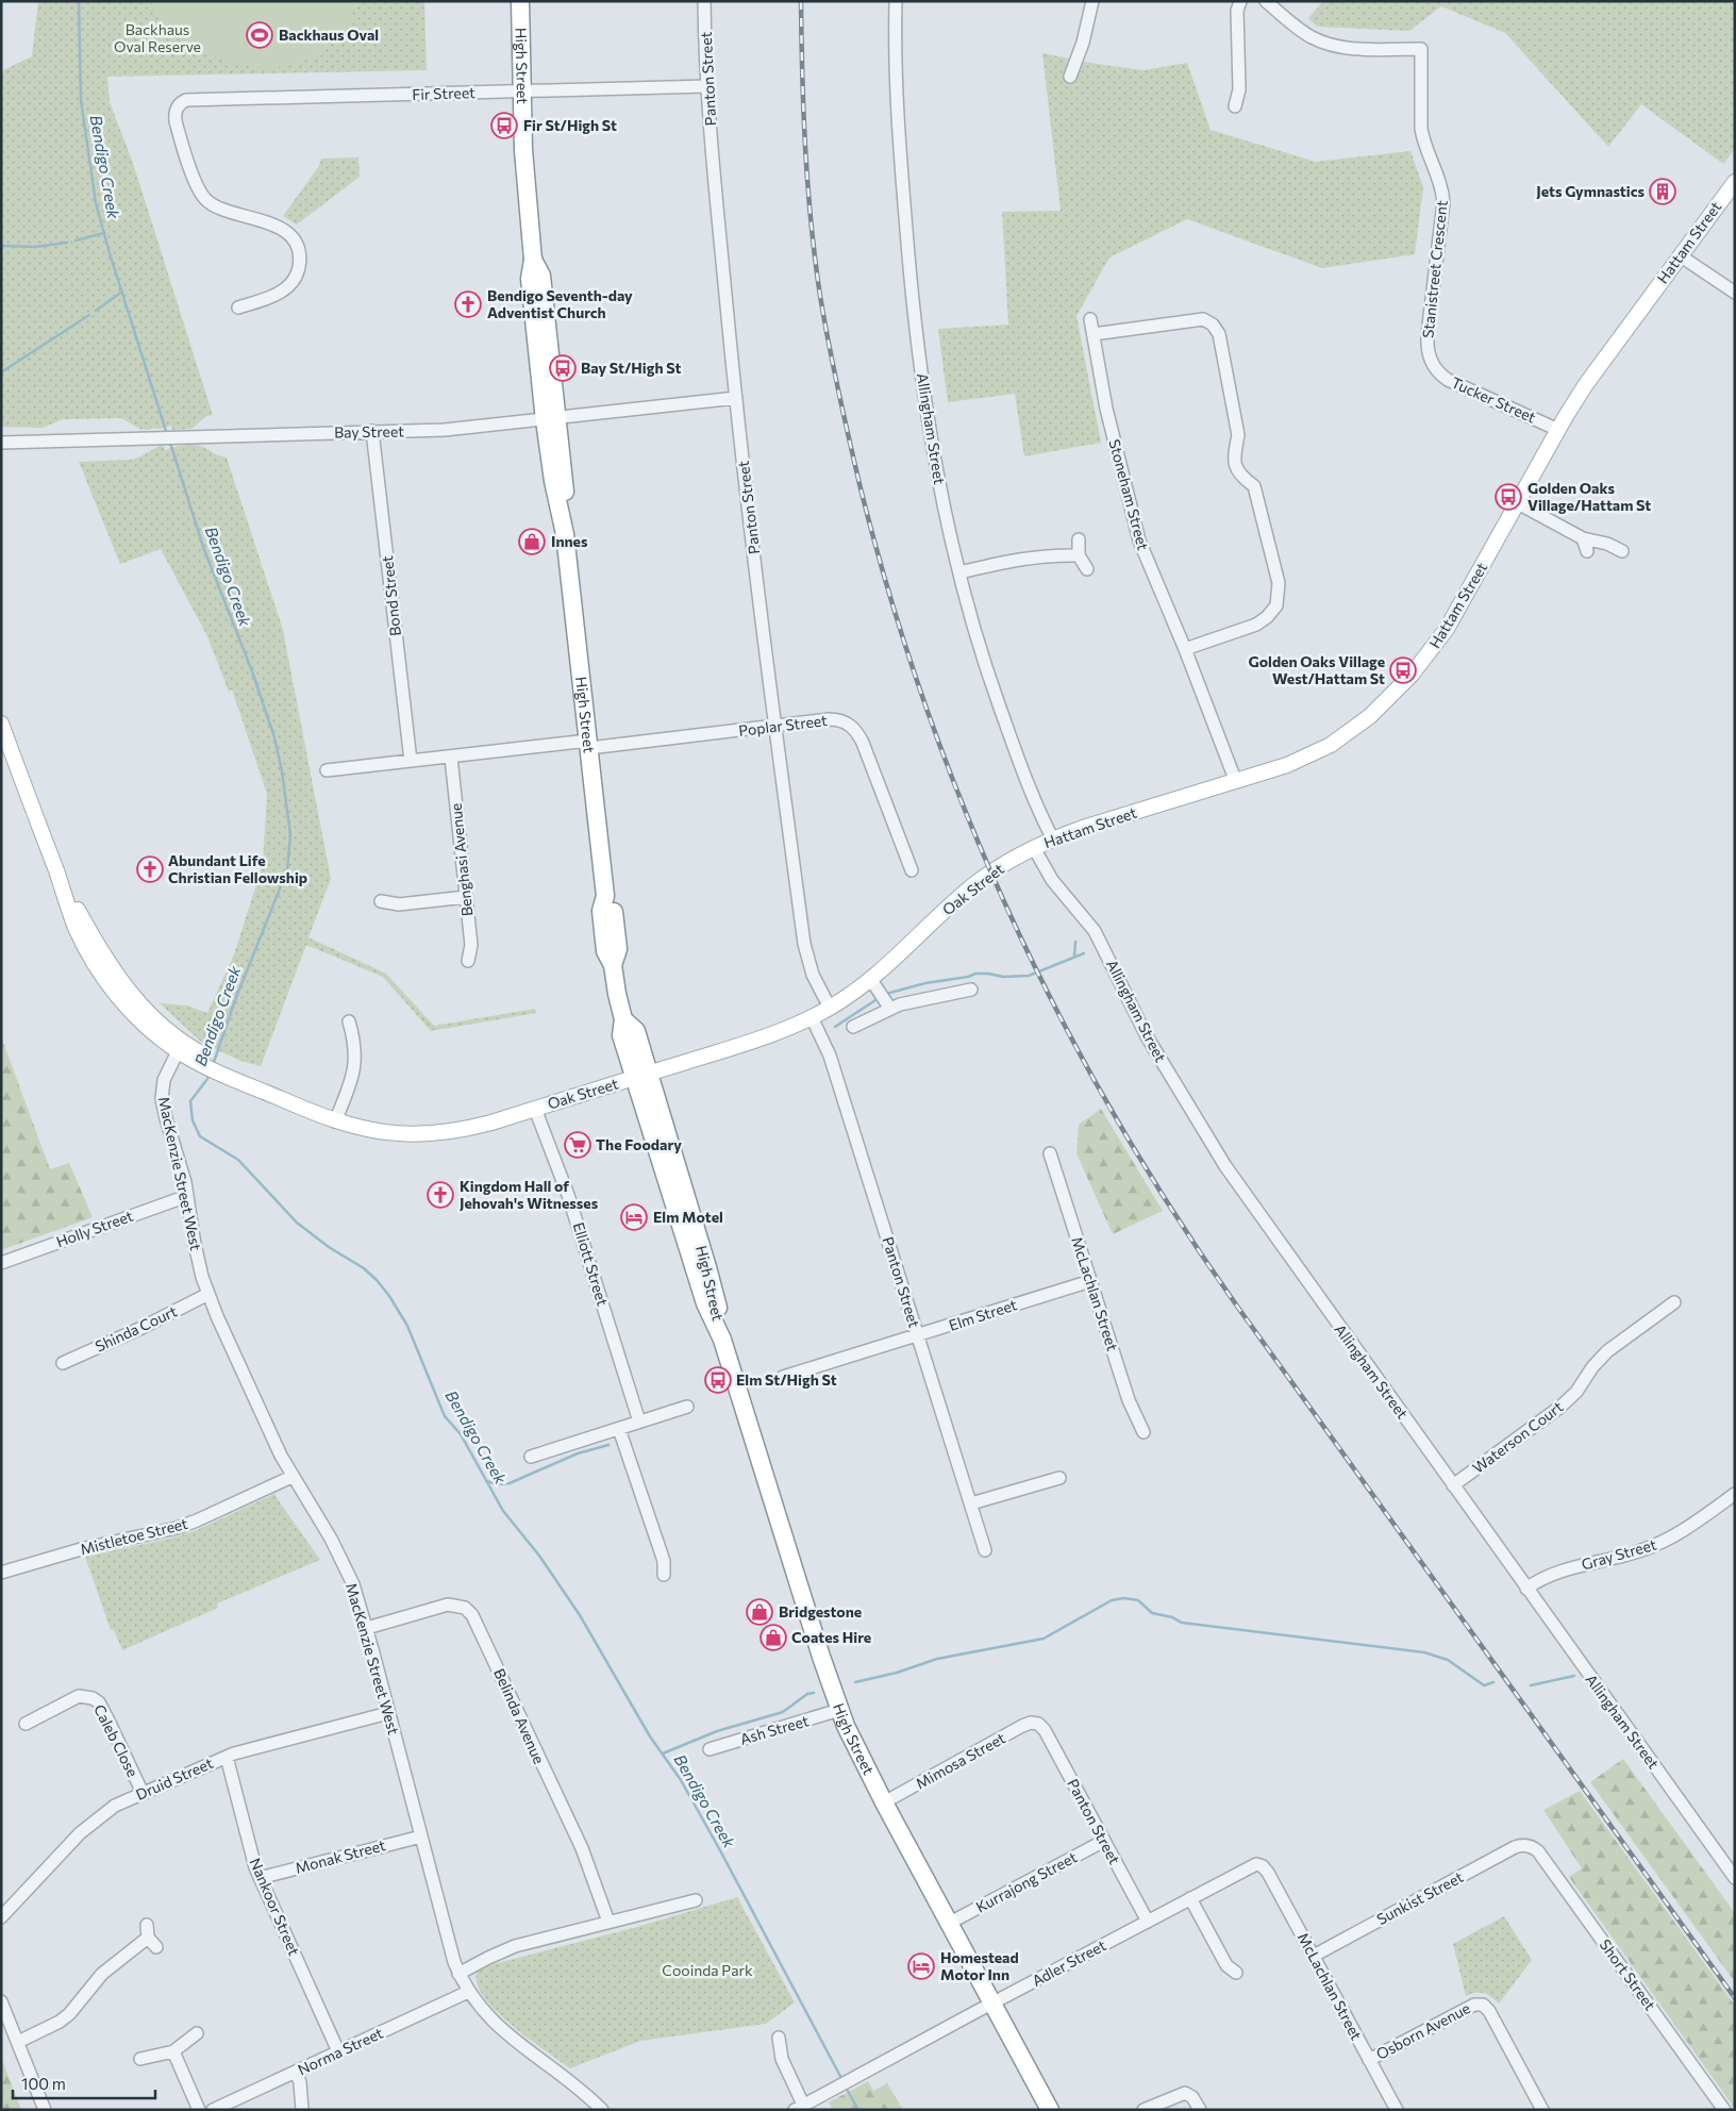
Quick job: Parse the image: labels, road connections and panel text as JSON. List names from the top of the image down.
{
  "streets": {
    "highway": ["High Street"],
    "main road": ["Hattam Street", "Oak Street"],
    "street": [
      "Panton Street",
      "Fir Street",
      "Stanistreet Crescent",
      "Tucker Street",
      "Allingham Street",
      "Bay Street",
      "Stoneham Street",
      "Bond Street",
      "Poplar Street",
      "Benghasi Avenue",
      "MacKenzie Street West",
      "Holly Street",
      "Elliott Street",
      "McLachlan Street",
      "Elm Street",
      "Shinda Court",
      "Waterson Court",
      "Mistletoe Street",
      "Gray Street",
      "Belinda Avenue",
      "Ash Street",
      "Caleb Close",
      "Mimosa Street",
      "Druid Street",
      "Monak Street",
      "Kurrajong Street",
      "Sunkist Street",
      "Nankoor Street",
      "Adler Street",
      "Short Street",
      "Osborn Avenue",
      "Norma Street"
    ]
  },
  "crossings": [
    ["High Street", "Fir Street"],
    ["High Street", "Bay Street"],
    ["High Street", "Poplar Street"],
    ["High Street", "Oak Street"],
    ["High Street", "Ash Street"],
    ["High Street", "Mimosa Street"],
    ["High Street", "Kurrajong Street"],
    ["High Street", "Adler Street"],
    ["Panton Street", "Fir Street"],
    ["Panton Street", "Bay Street"],
    ["Panton Street", "Poplar Street"],
    ["Panton Street", "Oak Street"],
    ["Panton Street", "Elm Street"],
    ["Panton Street", "Mimosa Street"],
    ["Panton Street", "Kurrajong Street"],
    ["Panton Street", "Adler Street"],
    ["Hattam Street", "Tucker Street"],
    ["Hattam Street", "Allingham Street"],
    ["Hattam Street", "Stoneham Street"],
    ["Hattam Street", "Oak Street"],
    ["Stanistreet Crescent", "Tucker Street"],
    ["Allingham Street", "Oak Street"],
    ["Allingham Street", "Waterson Court"],
    ["Allingham Street", "Gray Street"],
    ["Bay Street", "Bond Street"],
    ["Bond Street", "Poplar Street"],
    ["Poplar Street", "Benghasi Avenue"],
    ["Oak Street", "MacKenzie Street West"],
    ["Oak Street", "Elliott Street"],
    ["MacKenzie Street West", "Holly Street"],
    ["MacKenzie Street West", "Shinda Court"],
    ["MacKenzie Street West", "Mistletoe Street"],
    ["MacKenzie Street West", "Belinda Avenue"],
    ["MacKenzie Street West", "Druid Street"],
    ["MacKenzie Street West", "Monak Street"],
    ["MacKenzie Street West", "Norma Street"],
    ["McLachlan Street", "Elm Street"],
    ["McLachlan Street", "Sunkist Street"],
    ["McLachlan Street", "Adler Street"],
    ["McLachlan Street", "Osborn Avenue"],
    ["Caleb Close", "Druid Street"],
    ["Druid Street", "Nankoor Street"],
    ["Monak Street", "Nankoor Street"],
    ["Sunkist Street", "Short Street"],
    ["Nankoor Street", "Norma Street"]
  ],
  "water": ["Bendigo Creek"],
  "parks": ["Backhaus Oval Reserve", "Cooinda Park"],
  "places": {
    "sports": ["Backhaus Oval"],
    "bus stop": [
      "Fir St/High St",
      "Bay St/High St",
      "Golden Oaks Village/Hattam St",
      "Golden Oaks Village West/Hattam St",
      "Elm St/High St"
    ],
    "building": ["Jets Gymnastics"],
    "church": ["Bendigo Seventh-day Adventist Church", "Abundant Life Christian Fellowship", "Kingdom Hall of Jehovah's Witnesses"],
    "shop": ["Innes", "Bridgestone", "Coates Hire"],
    "supermarket": ["The Foodary"],
    "hotel": ["Elm Motel", "Homestead Motor Inn"]
  },
  "scale_bar": "100 m"
}
